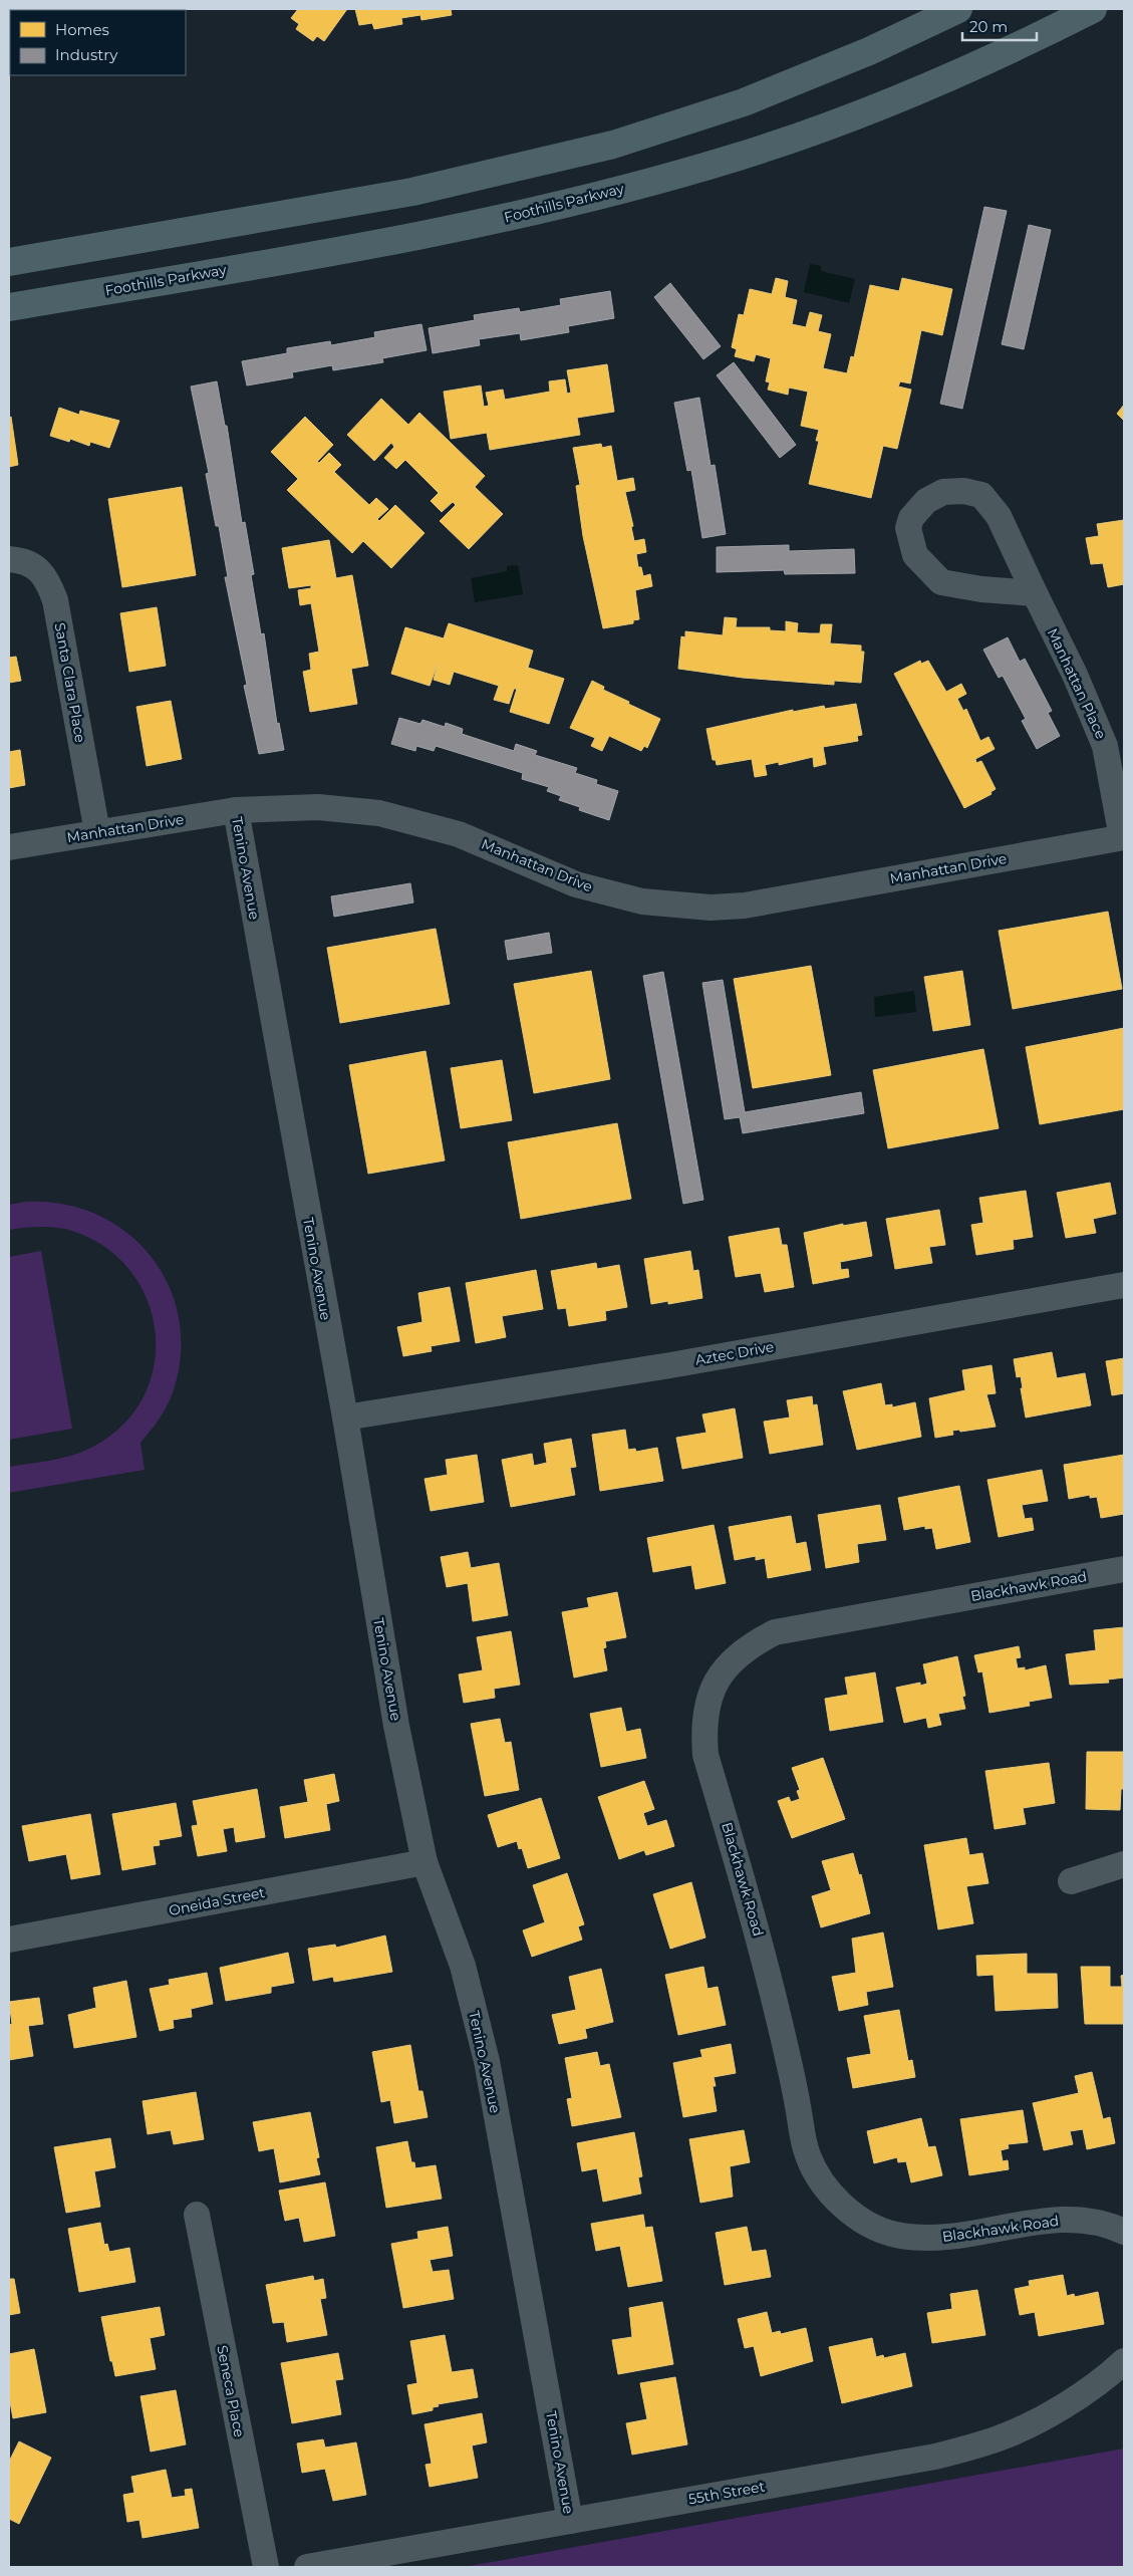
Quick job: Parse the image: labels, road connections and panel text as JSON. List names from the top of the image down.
{
  "streets": {
    "highway": ["Foothills Parkway"],
    "street": [
      "Santa Clara Place",
      "Manhattan Place",
      "Manhattan Drive",
      "Tenino Avenue",
      "Aztec Drive",
      "Blackhawk Road",
      "Oneida Street",
      "Seneca Place",
      "55th Street"
    ]
  },
  "crossings": [
    ["Santa Clara Place", "Manhattan Drive"],
    ["Manhattan Place", "Manhattan Drive"],
    ["Manhattan Drive", "Tenino Avenue"],
    ["Tenino Avenue", "Aztec Drive"],
    ["Tenino Avenue", "Oneida Street"],
    ["Tenino Avenue", "55th Street"]
  ],
  "legend": ["Homes", "Industry"],
  "scale_bar": "20 m"
}
